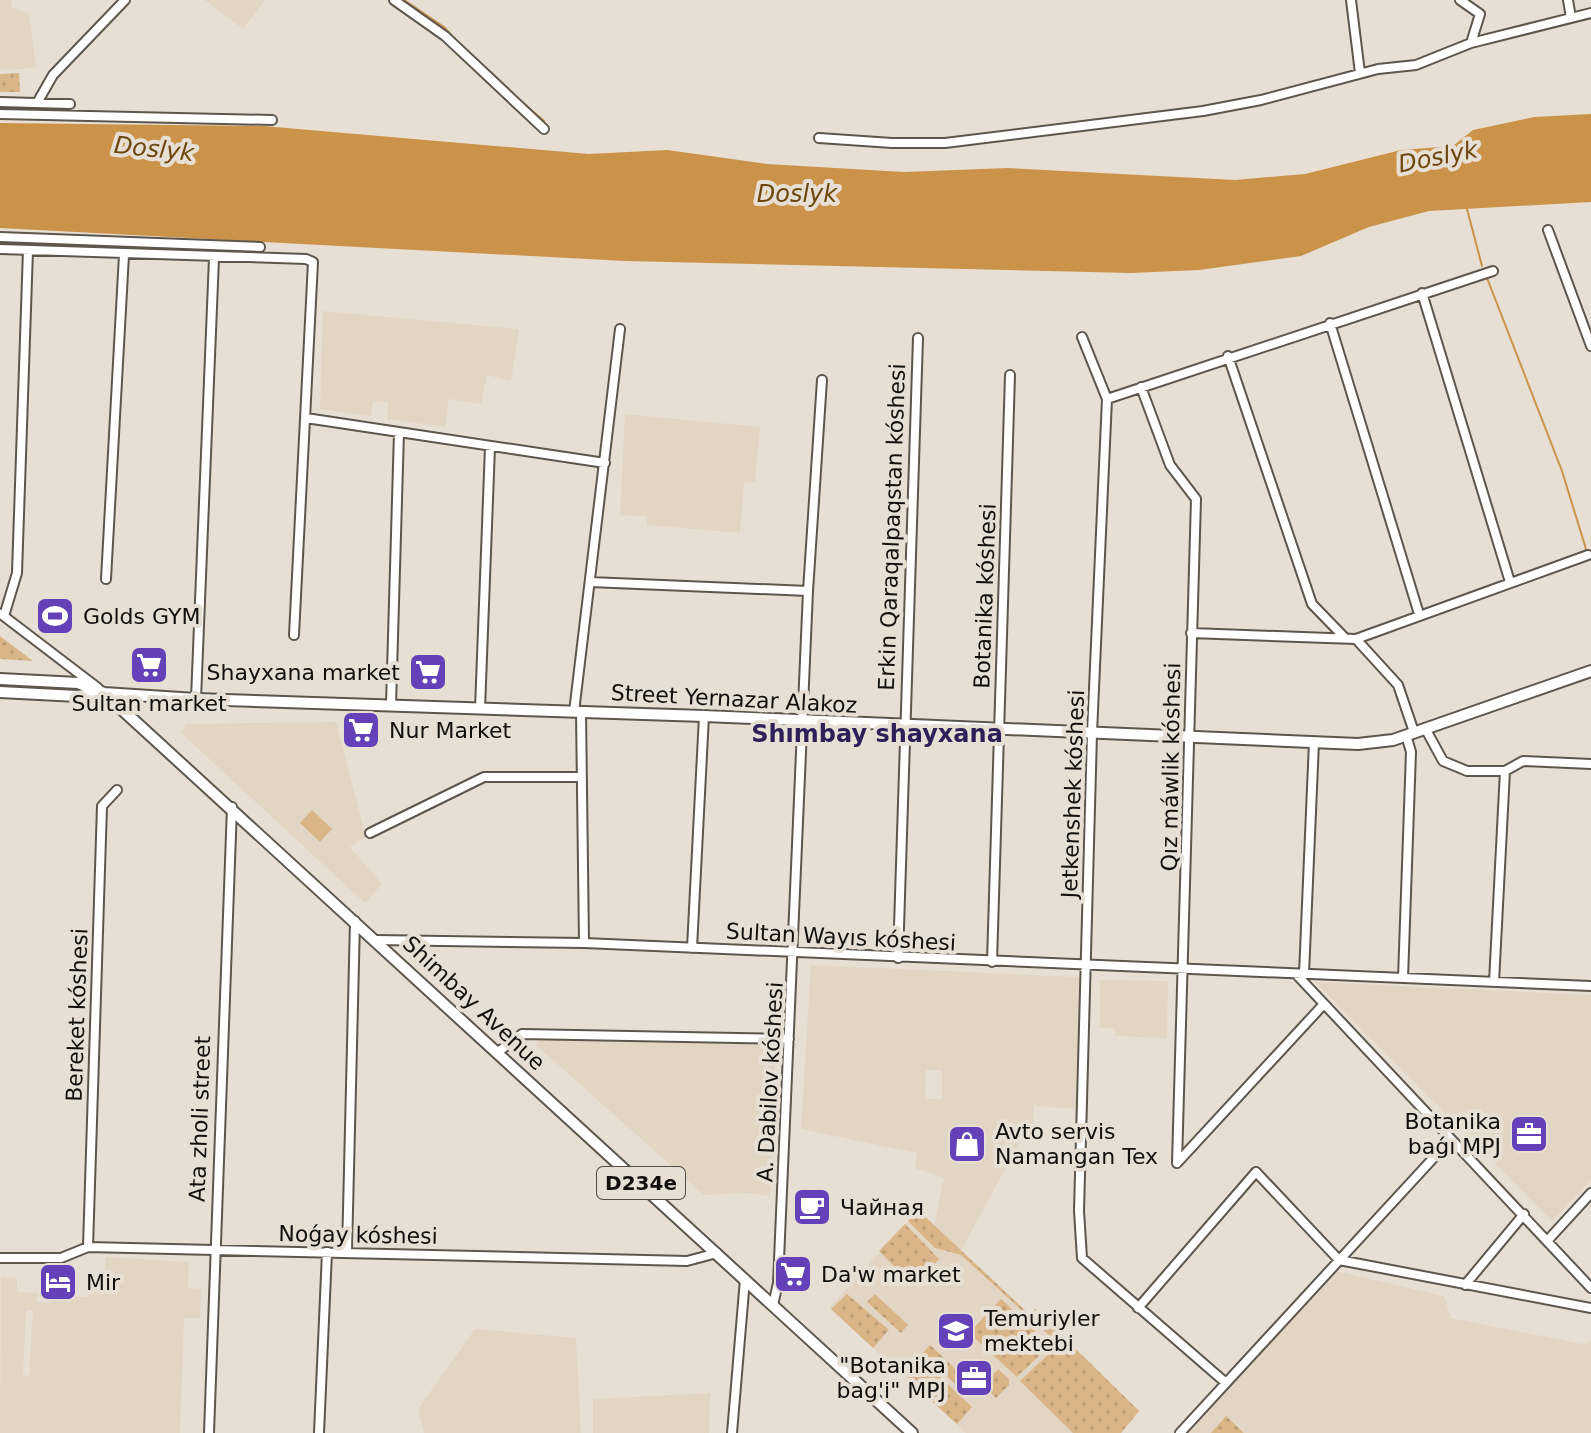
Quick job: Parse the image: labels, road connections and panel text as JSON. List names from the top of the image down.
{
  "streets": {
    "main road": ["Street Yernazar Alakoz", "Shimbay Avenue", "D234e"],
    "street": [
      "Erkin Qaraqalpaqstan kóshesi",
      "Botanika kóshesi",
      "Qız máwlik kóshesi",
      "Jetkenshek kóshesi",
      "Sultan Wayıs kóshesi",
      "Bereket kóshesi",
      "A. Dabilov kóshesi",
      "Ata zholi street",
      "Noǵay kóshesi"
    ]
  },
  "crossings": [
    ["Erkin Qaraqalpaqstan kóshesi", "Street Yernazar Alakoz"],
    ["Erkin Qaraqalpaqstan kóshesi", "Sultan Wayıs kóshesi"],
    ["Botanika kóshesi", "Street Yernazar Alakoz"],
    ["Botanika kóshesi", "Sultan Wayıs kóshesi"],
    ["Street Yernazar Alakoz", "Qız máwlik kóshesi"],
    ["Street Yernazar Alakoz", "Jetkenshek kóshesi"],
    ["Street Yernazar Alakoz", "Shimbay Avenue"],
    ["Street Yernazar Alakoz", "A. Dabilov kóshesi"],
    ["Qız máwlik kóshesi", "Sultan Wayıs kóshesi"],
    ["Jetkenshek kóshesi", "Sultan Wayıs kóshesi"],
    ["Sultan Wayıs kóshesi", "Shimbay Avenue"],
    ["Sultan Wayıs kóshesi", "A. Dabilov kóshesi"],
    ["Shimbay Avenue", "A. Dabilov kóshesi"],
    ["Shimbay Avenue", "Ata zholi street"],
    ["Shimbay Avenue", "Noǵay kóshesi"],
    ["Bereket kóshesi", "Noǵay kóshesi"],
    ["Ata zholi street", "Noǵay kóshesi"]
  ],
  "districts": ["Shımbay shayxana"],
  "water": ["Doslyk"],
  "places": {
    "sports": ["Golds GYM"],
    "supermarket": [
      "Sultan market",
      "Shayxana market",
      "Nur Market",
      "Da'w market"
    ],
    "office": ["Botanika baǵı MPJ", "\"Botanika bag'i\" MPJ"],
    "shop": ["Avto servis Namangan Tex"],
    "cafe": ["Чайная"],
    "hotel": ["Mir"],
    "school or university": ["Temuriyler mektebi"]
  }
}
